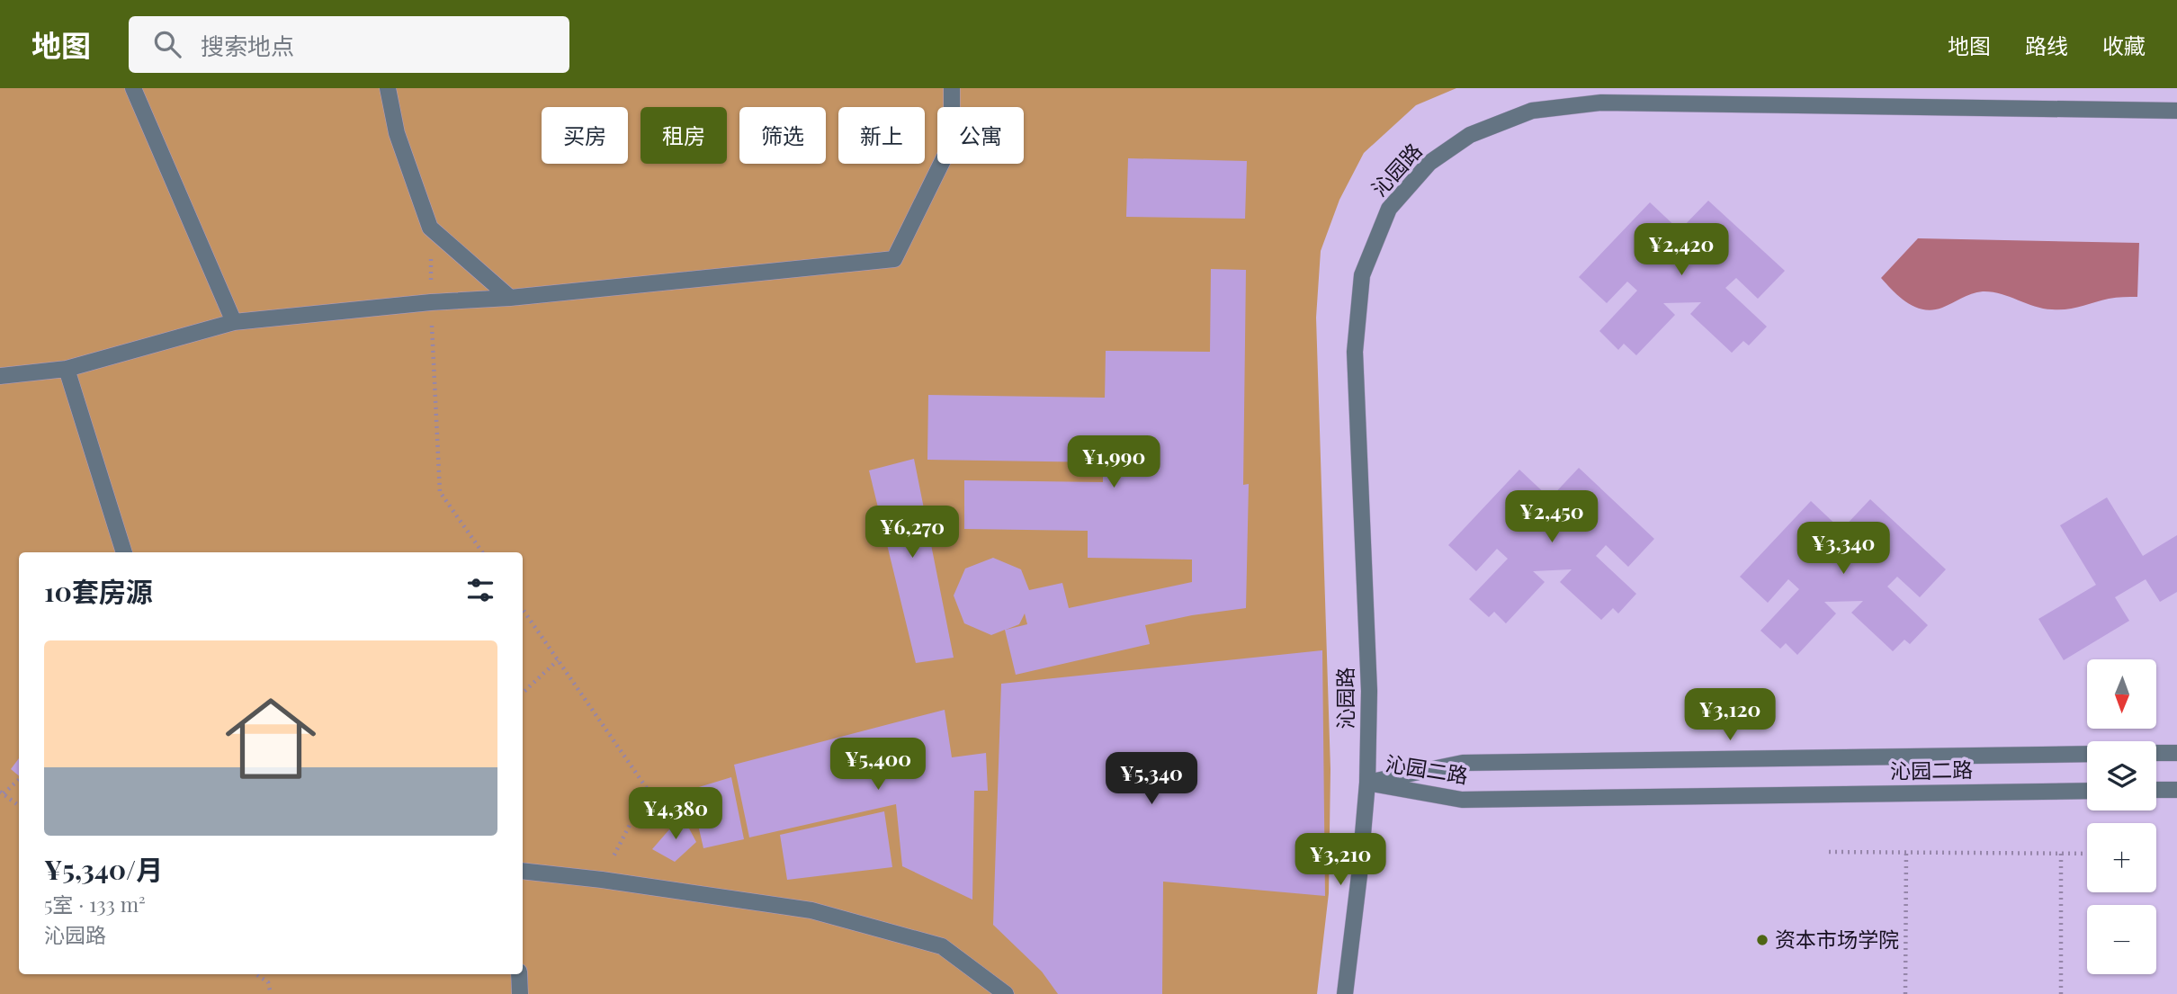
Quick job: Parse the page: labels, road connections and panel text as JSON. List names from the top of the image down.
{
  "streets": {
    "street": ["沁园路", "沁园二路"]
  },
  "crossings": [
    ["沁园路", "沁园二路"]
  ],
  "places": ["资本市场学院"],
  "north": "bottom",
  "page": {
    "header": "地图",
    "search": "搜索地点",
    "nav": ["地图", "路线", "收藏"],
    "chip": [
      "买房",
      "租房",
      "筛选",
      "新上",
      "公寓"
    ],
    "price": [
      "¥2,420",
      "¥1,990",
      "¥2,450",
      "¥6,270",
      "¥3,340",
      "¥3,120",
      "¥5,400",
      "¥5,340",
      "¥4,380",
      "¥3,210"
    ],
    "heading": "10套房源",
    "list": [
      {
        "name": "¥5,340/月",
        "note": "5室 · 133 m² · 沁园路"
      }
    ],
    "map_buttons": ["+", "−"]
  }
}
